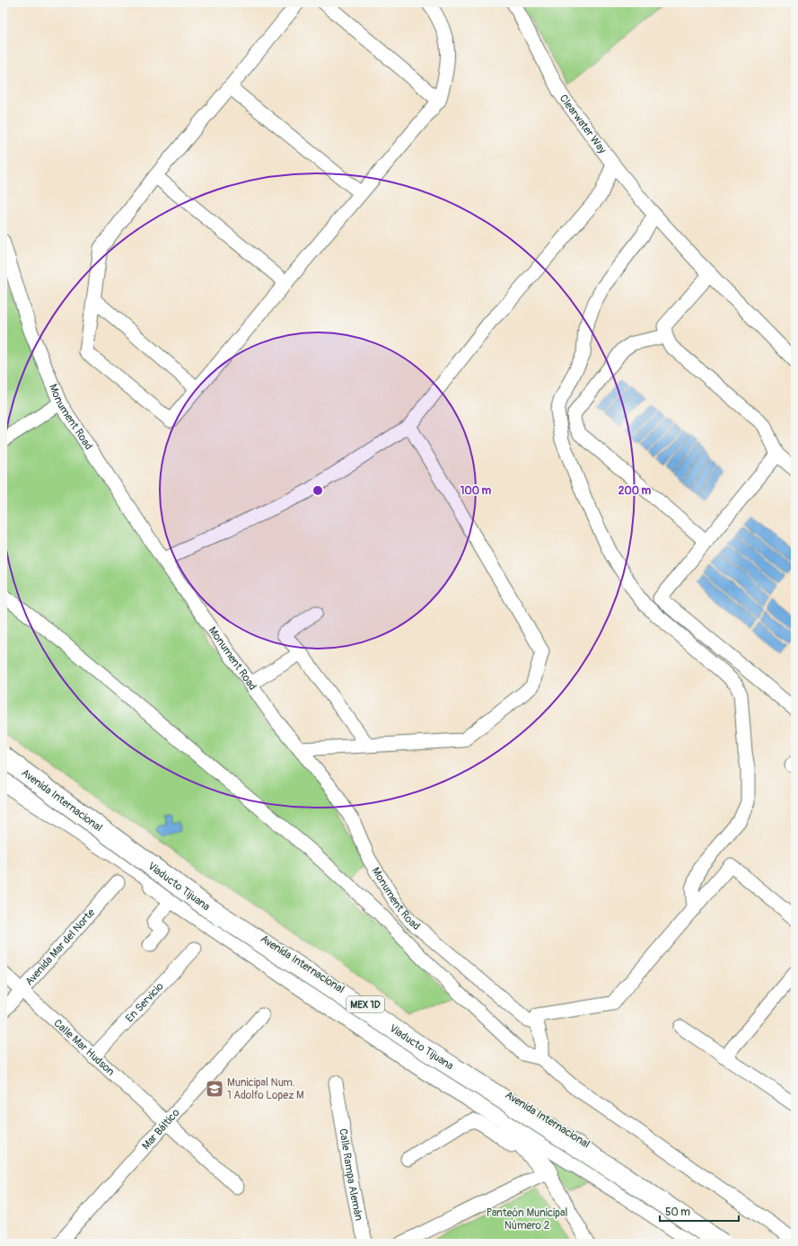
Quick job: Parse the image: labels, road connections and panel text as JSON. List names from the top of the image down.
{
  "streets": {
    "highway": ["Avenida Internacional", "Viaducto Tijuana", "MEX 1D"],
    "street": [
      "Clearwater Way",
      "Monument Road",
      "Avenida Mar del Norte",
      "En Servicio",
      "Calle Mar Hudson",
      "Mar Báltico",
      "Calle Rampa Alemán"
    ]
  },
  "crossings": [
    ["Avenida Mar del Norte", "Calle Mar Hudson"],
    ["En Servicio", "Calle Mar Hudson"],
    ["Calle Mar Hudson", "Mar Báltico"]
  ],
  "parks": ["Panteón Municipal Número 2"],
  "places": {
    "school or university": ["Municipal Num. 1 Adolfo Lopez M"]
  },
  "scale_bar": "50 m",
  "rings": ["100 m", "200 m"]
}
